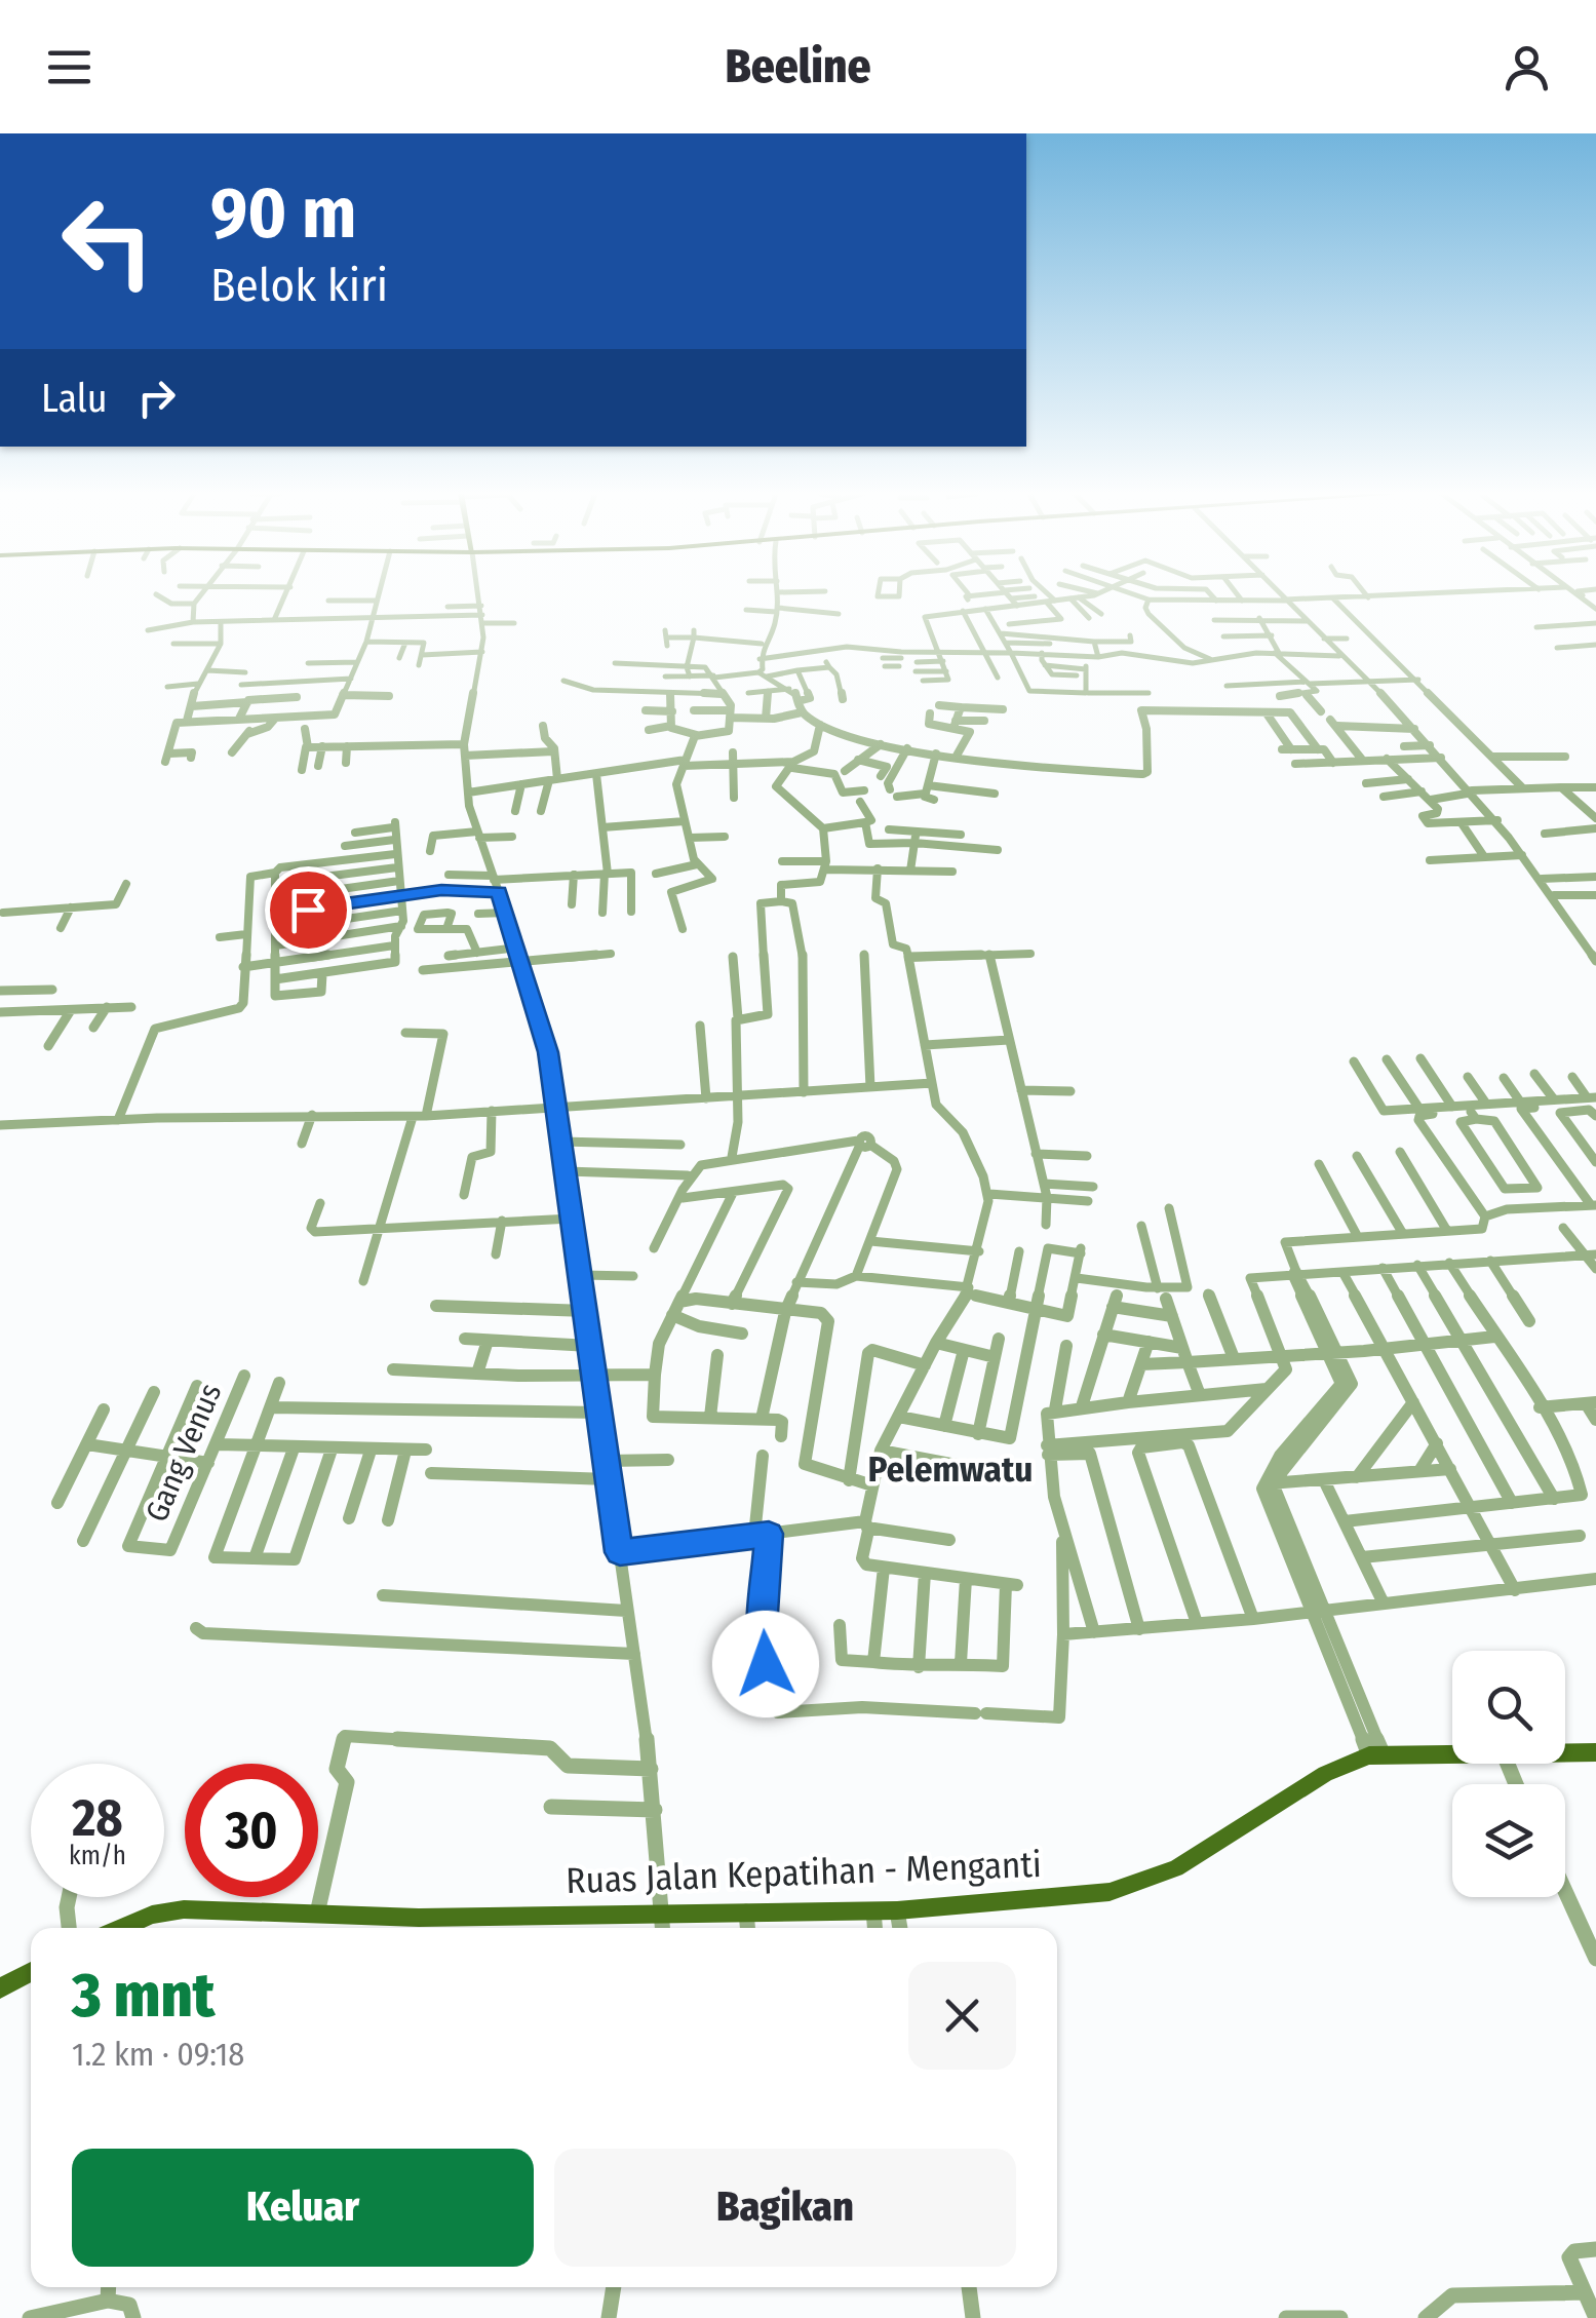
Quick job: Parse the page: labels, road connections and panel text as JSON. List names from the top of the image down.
{
  "streets": {
    "main road": ["Ruas Jalan Kepatihan - Menganti"],
    "street": ["Gang Venus"]
  },
  "districts": ["Pelemwatu"],
  "page": {
    "header": "Beeline",
    "turn": ["90 m", "Belok kiri"],
    "then": "Lalu",
    "speed": "28 km/h",
    "limit": "30",
    "heading": ["3 mnt", "1.2 km · 09:18"],
    "buttons": ["Keluar", "Bagikan"]
  }
}
